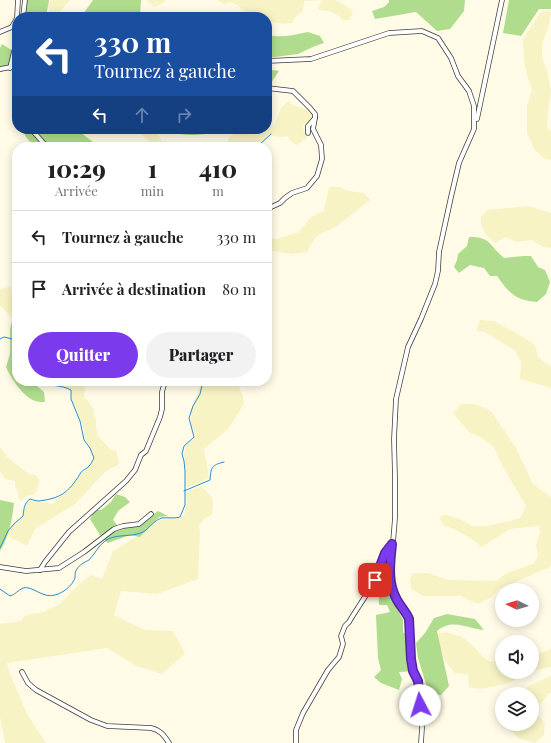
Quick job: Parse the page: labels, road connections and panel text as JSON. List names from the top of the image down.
{
  "north": "left",
  "page": {
    "turn": ["330 m", "Tournez à gauche"],
    "eta": [
      "10:29",
      "Arrivée",
      "1",
      "min",
      "410",
      "m"
    ],
    "list": [
      {
        "name": "Tournez à gauche",
        "value": "330 m"
      },
      {
        "name": "Arrivée à destination",
        "value": "80 m"
      }
    ],
    "buttons": ["Quitter", "Partager"]
  }
}
